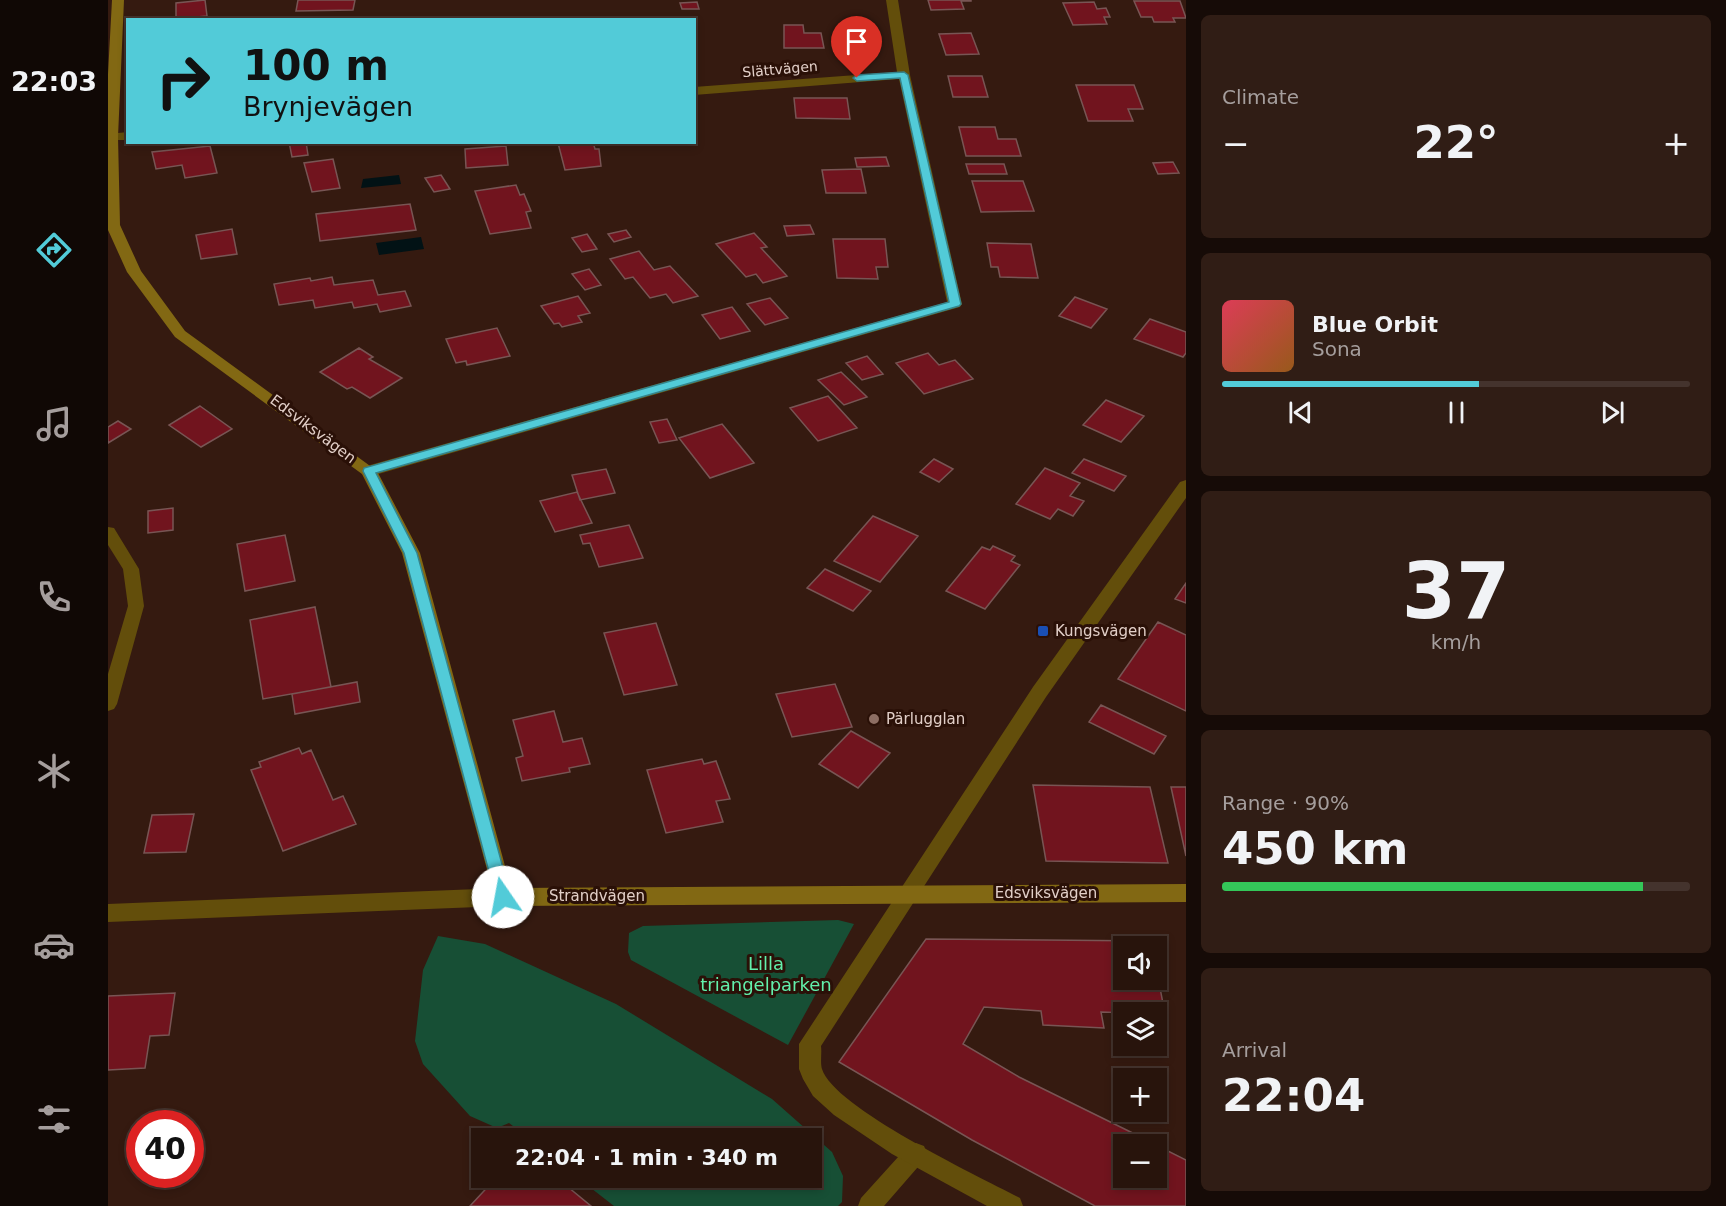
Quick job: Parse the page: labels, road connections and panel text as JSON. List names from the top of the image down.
{
  "streets": {
    "street": ["Slättvägen", "Edsviksvägen", "Strandvägen"]
  },
  "crossings": [
    ["Edsviksvägen", "Strandvägen"]
  ],
  "parks": ["Lilla triangelparken"],
  "places": {
    "transit": ["Kungsvägen"],
    "other": ["Pärlugglan"]
  },
  "page": {
    "tabs": "22:03",
    "tile": [
      "Climate",
      ["37", "km/h"],
      ["Range · 90%", "450 km"],
      ["Arrival", "22:04"]
    ],
    "turn": ["100 m", "Brynjevägen"],
    "heat": ["−", "22°", "+"],
    "song": ["Blue Orbit", "Sona"],
    "map_buttons": ["+", "−"],
    "limit": "40",
    "trip": "22:04 · 1 min · 340 m"
  }
}
